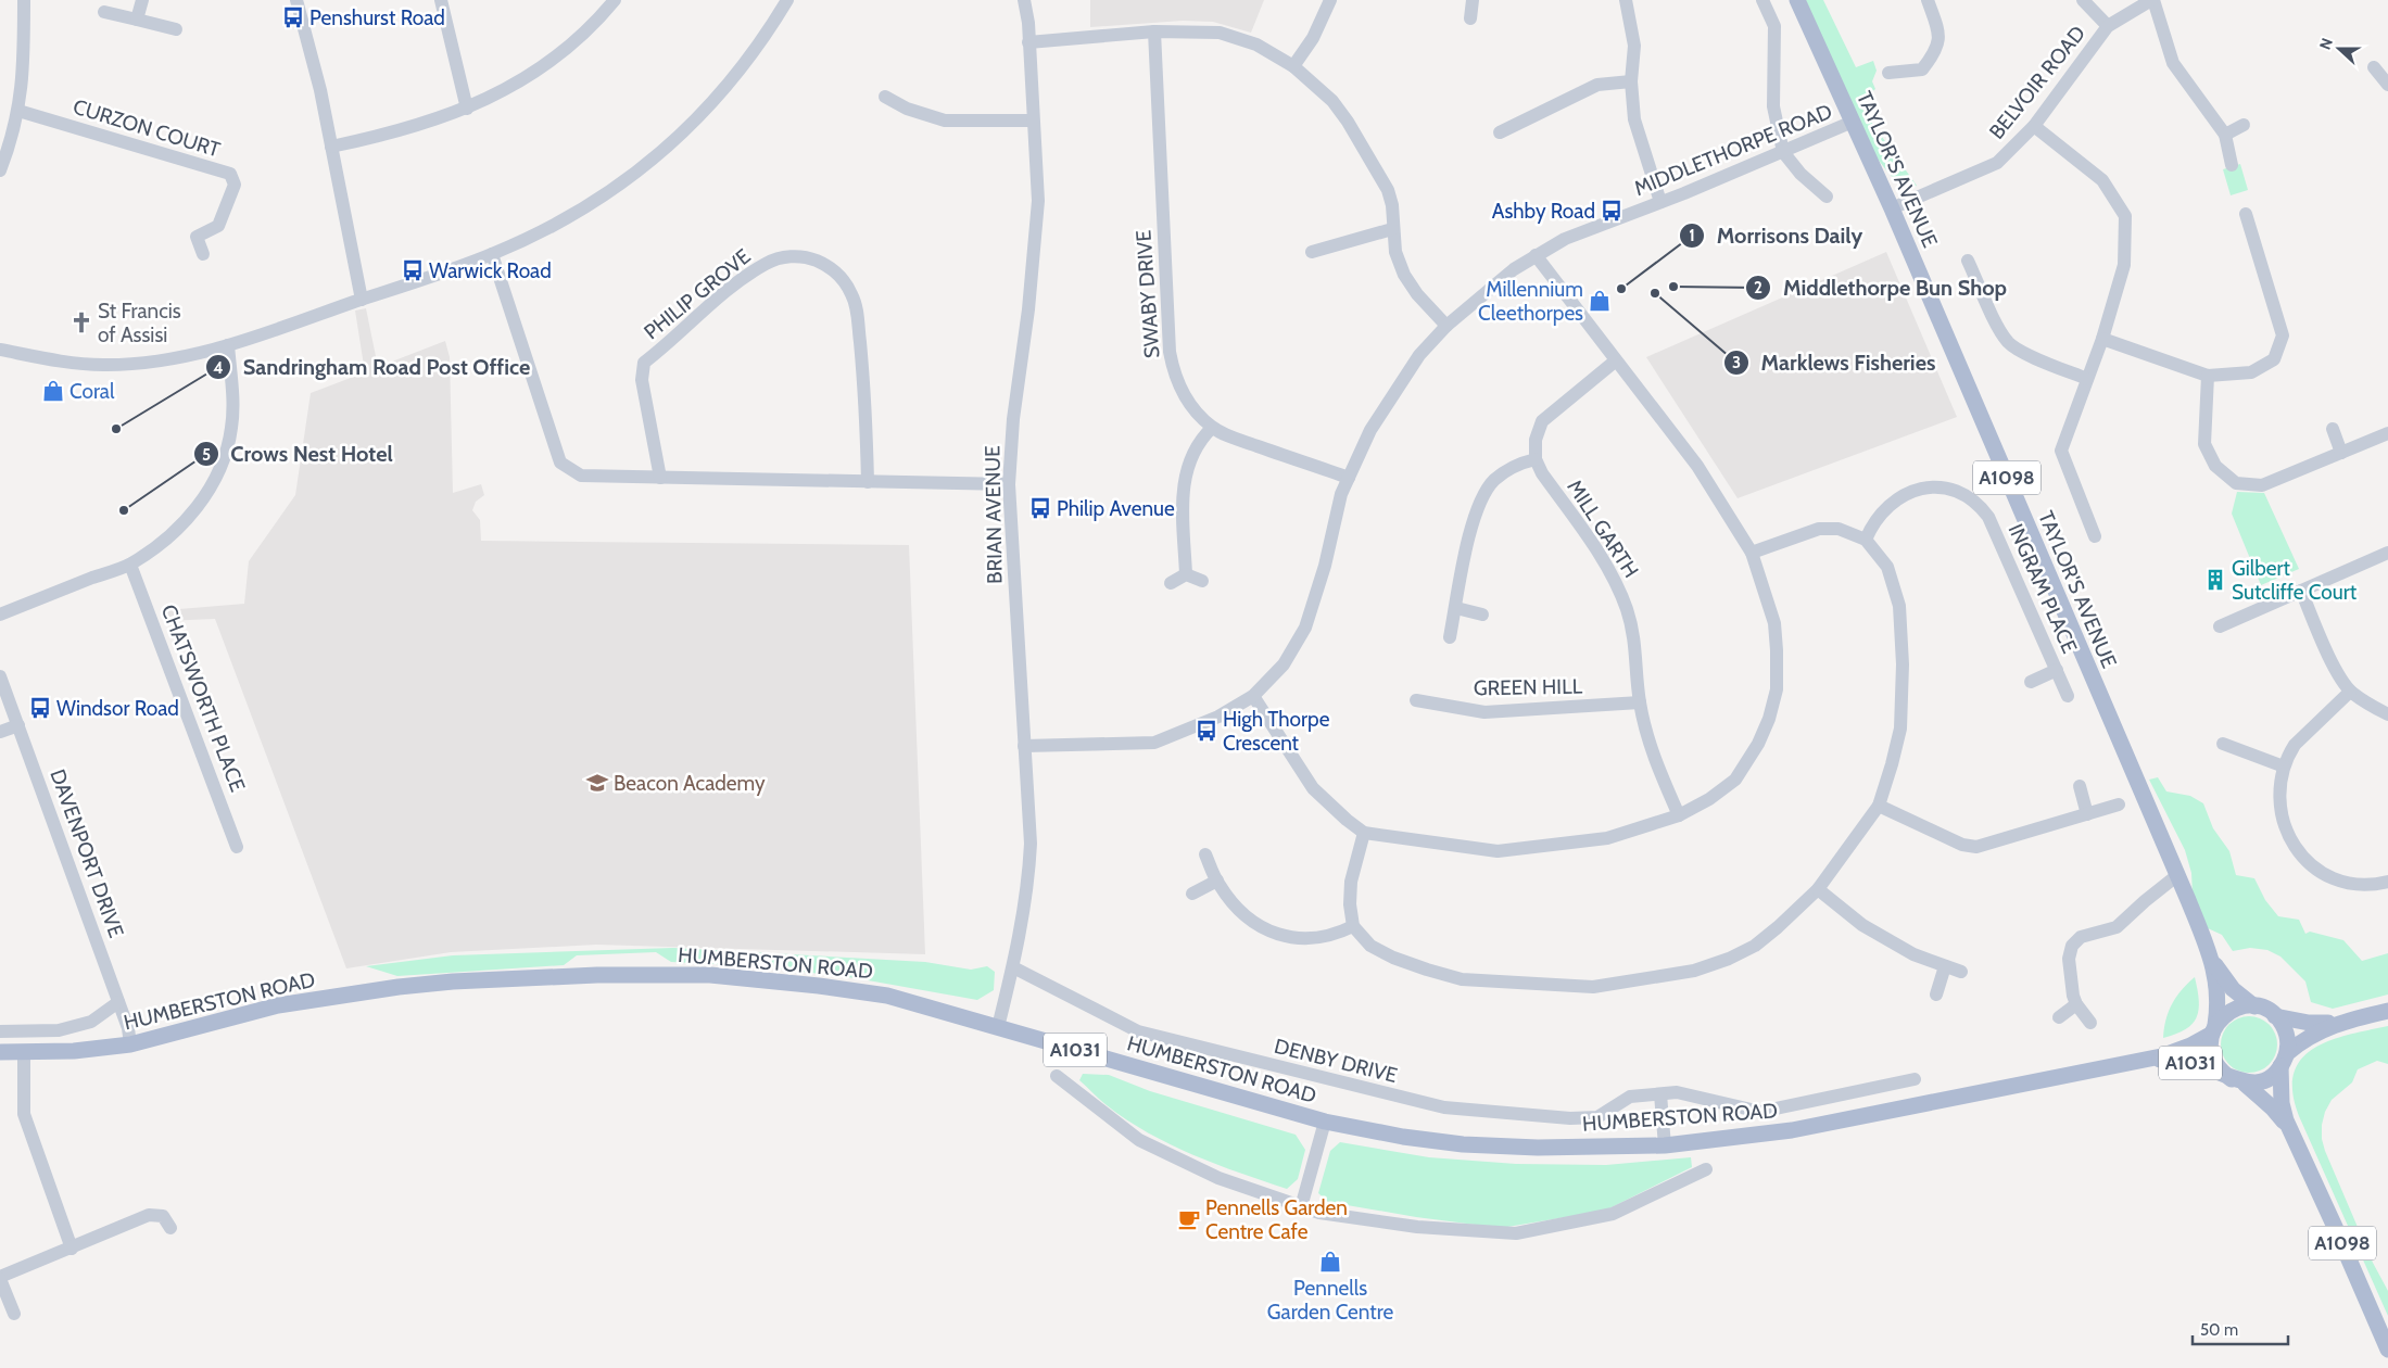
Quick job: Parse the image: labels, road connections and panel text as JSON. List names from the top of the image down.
{
  "streets": {
    "main road": [
      "TAYLOR'S AVENUE",
      "A1098",
      "HUMBERSTON ROAD",
      "A1031"
    ],
    "street": [
      "BELVOIR ROAD",
      "CURZON COURT",
      "MIDDLETHORPE ROAD",
      "PHILIP GROVE",
      "SWABY DRIVE",
      "BRIAN AVENUE",
      "MILL GARTH",
      "INGRAM PLACE",
      "GREEN HILL",
      "CHATSWORTH PLACE",
      "DAVENPORT DRIVE",
      "DENBY DRIVE"
    ]
  },
  "crossings": [
    ["BELVOIR ROAD", "TAYLOR'S AVENUE"],
    ["MIDDLETHORPE ROAD", "TAYLOR'S AVENUE"],
    ["MIDDLETHORPE ROAD", "SWABY DRIVE"],
    ["MIDDLETHORPE ROAD", "BRIAN AVENUE"],
    ["TAYLOR'S AVENUE", "A1098"],
    ["TAYLOR'S AVENUE", "HUMBERSTON ROAD"],
    ["A1098", "HUMBERSTON ROAD"],
    ["BRIAN AVENUE", "HUMBERSTON ROAD"],
    ["BRIAN AVENUE", "DENBY DRIVE"],
    ["MILL GARTH", "GREEN HILL"],
    ["DAVENPORT DRIVE", "HUMBERSTON ROAD"]
  ],
  "places": {
    "bus stop": [
      "Penshurst Road",
      "Ashby Road",
      "Warwick Road",
      "Philip Avenue",
      "Windsor Road",
      "High Thorpe Crescent"
    ],
    "other": [
      "Middlethorpe Bun Shop",
      "Morrisons Daily",
      "Marklews Fisheries",
      "Sandringham Road Post Office",
      "Crows Nest Hotel"
    ],
    "shop": ["Millennium Cleethorpes", "Coral", "Pennells Garden Centre"],
    "church": ["St Francis of Assisi"],
    "building": ["Gilbert Sutcliffe Court"],
    "school or university": ["Beacon Academy"],
    "cafe": ["Pennells Garden Centre Cafe"]
  },
  "scale_bar": "50 m",
  "north": "left"
}
